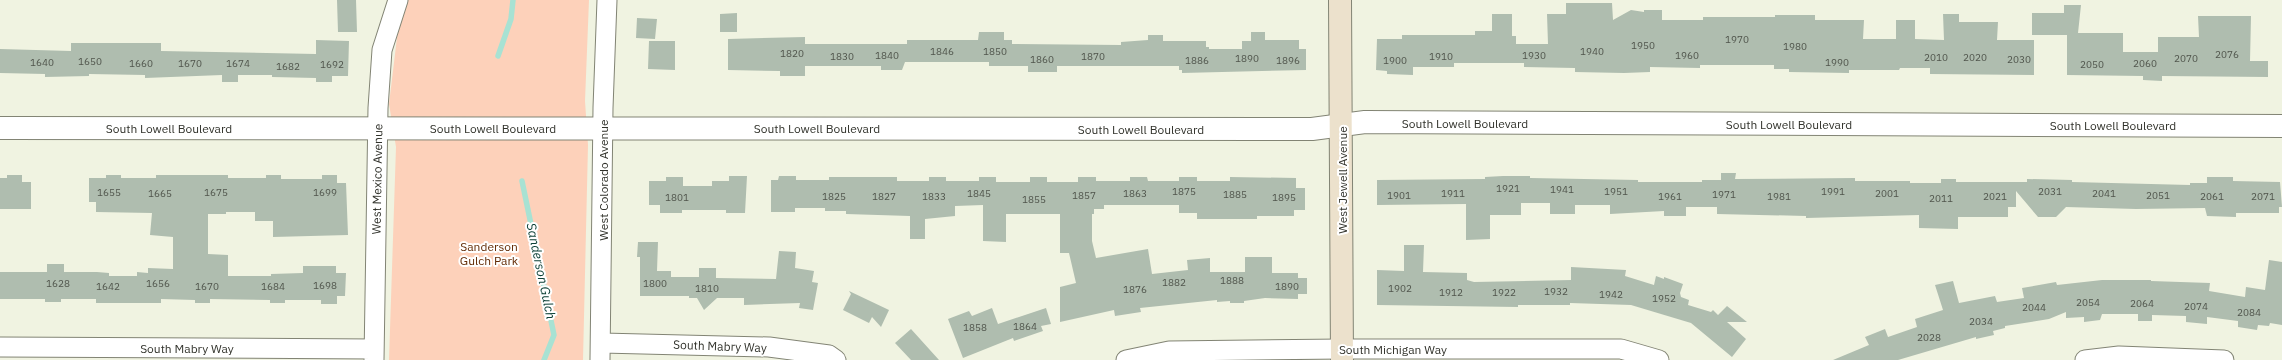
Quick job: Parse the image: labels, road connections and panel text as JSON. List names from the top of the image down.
{
  "streets": {
    "main road": ["West Jewell Avenue"],
    "street": [
      "South Lowell Boulevard",
      "West Mexico Avenue",
      "West Colorado Avenue",
      "South Mabry Way",
      "South Michigan Way"
    ]
  },
  "crossings": [
    ["South Lowell Boulevard", "West Mexico Avenue"],
    ["South Lowell Boulevard", "West Colorado Avenue"],
    ["South Lowell Boulevard", "West Jewell Avenue"],
    ["West Mexico Avenue", "South Mabry Way"],
    ["West Colorado Avenue", "South Mabry Way"],
    ["West Jewell Avenue", "South Michigan Way"]
  ],
  "water": ["Sanderson Gulch"],
  "parks": ["Sanderson Gulch Park"],
  "house_numbers": [
    "1970",
    "1950",
    "1980",
    "1846",
    "1850",
    "1940",
    "1820",
    "2076",
    "1840",
    "1930",
    "1960",
    "1830",
    "1870",
    "1910",
    "2010",
    "2020",
    "1890",
    "2070",
    "1860",
    "2030",
    "1886",
    "1896",
    "1900",
    "1650",
    "1640",
    "1990",
    "1660",
    "1670",
    "1674",
    "2060",
    "1692",
    "2050",
    "1682",
    "1921",
    "1941",
    "1875",
    "1951",
    "1991",
    "2031",
    "1655",
    "1675",
    "1699",
    "1665",
    "1845",
    "1863",
    "1911",
    "2001",
    "2041",
    "1885",
    "1971",
    "1857",
    "1901",
    "2051",
    "1825",
    "1827",
    "1833",
    "1961",
    "1981",
    "2021",
    "2061",
    "2071",
    "1801",
    "1895",
    "2011",
    "1855",
    "1888",
    "1882",
    "1628",
    "1656",
    "1800",
    "1698",
    "1642",
    "1670",
    "1684",
    "1890",
    "1810",
    "1902",
    "1876",
    "1932",
    "1912",
    "1922",
    "1942",
    "1952",
    "2054",
    "2064",
    "2074",
    "2044",
    "2084",
    "2034",
    "1864",
    "1858",
    "2028"
  ]
}
